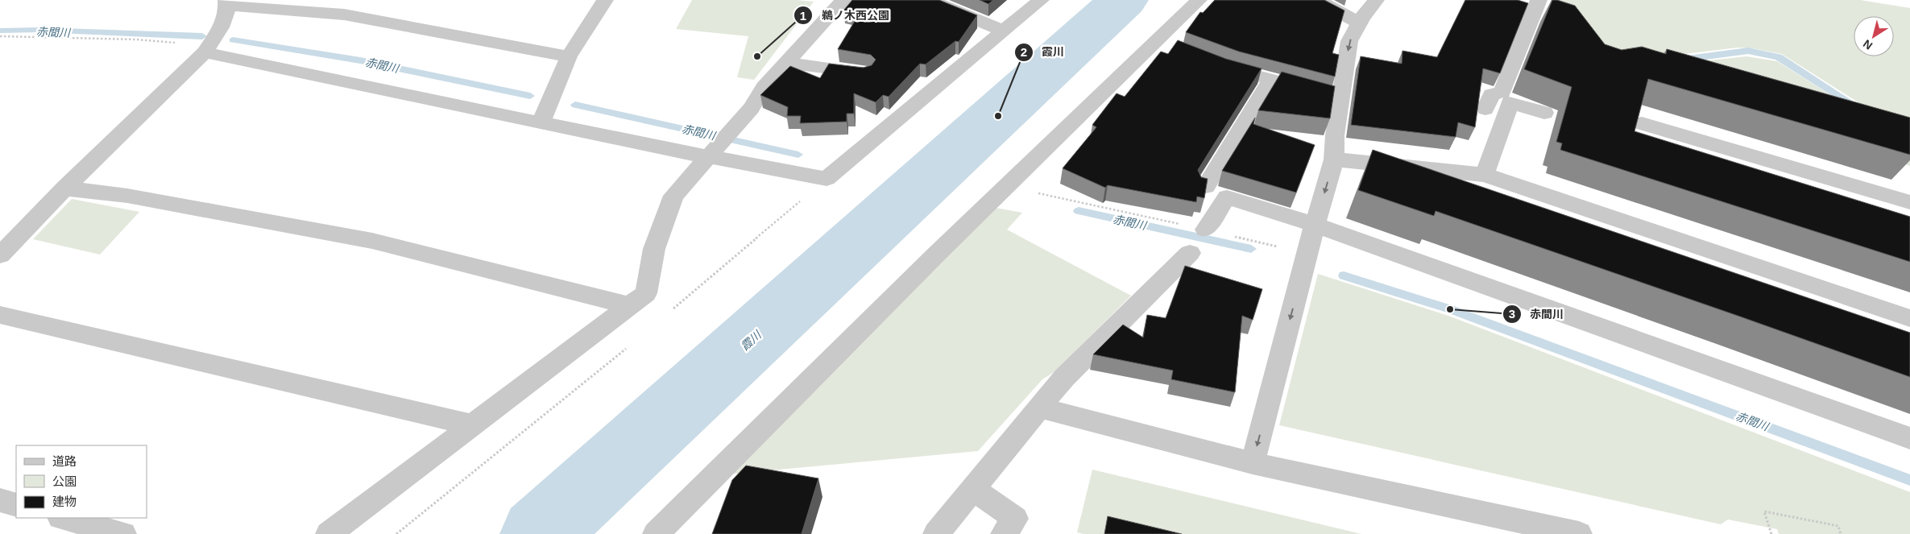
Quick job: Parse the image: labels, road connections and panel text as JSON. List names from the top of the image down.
{
  "water": ["赤間川", "霞川"],
  "places": ["鵜ノ木西公園", "霞川", "赤間川"],
  "legend": ["道路", "公園", "建物"],
  "north": "bottom left"
}
